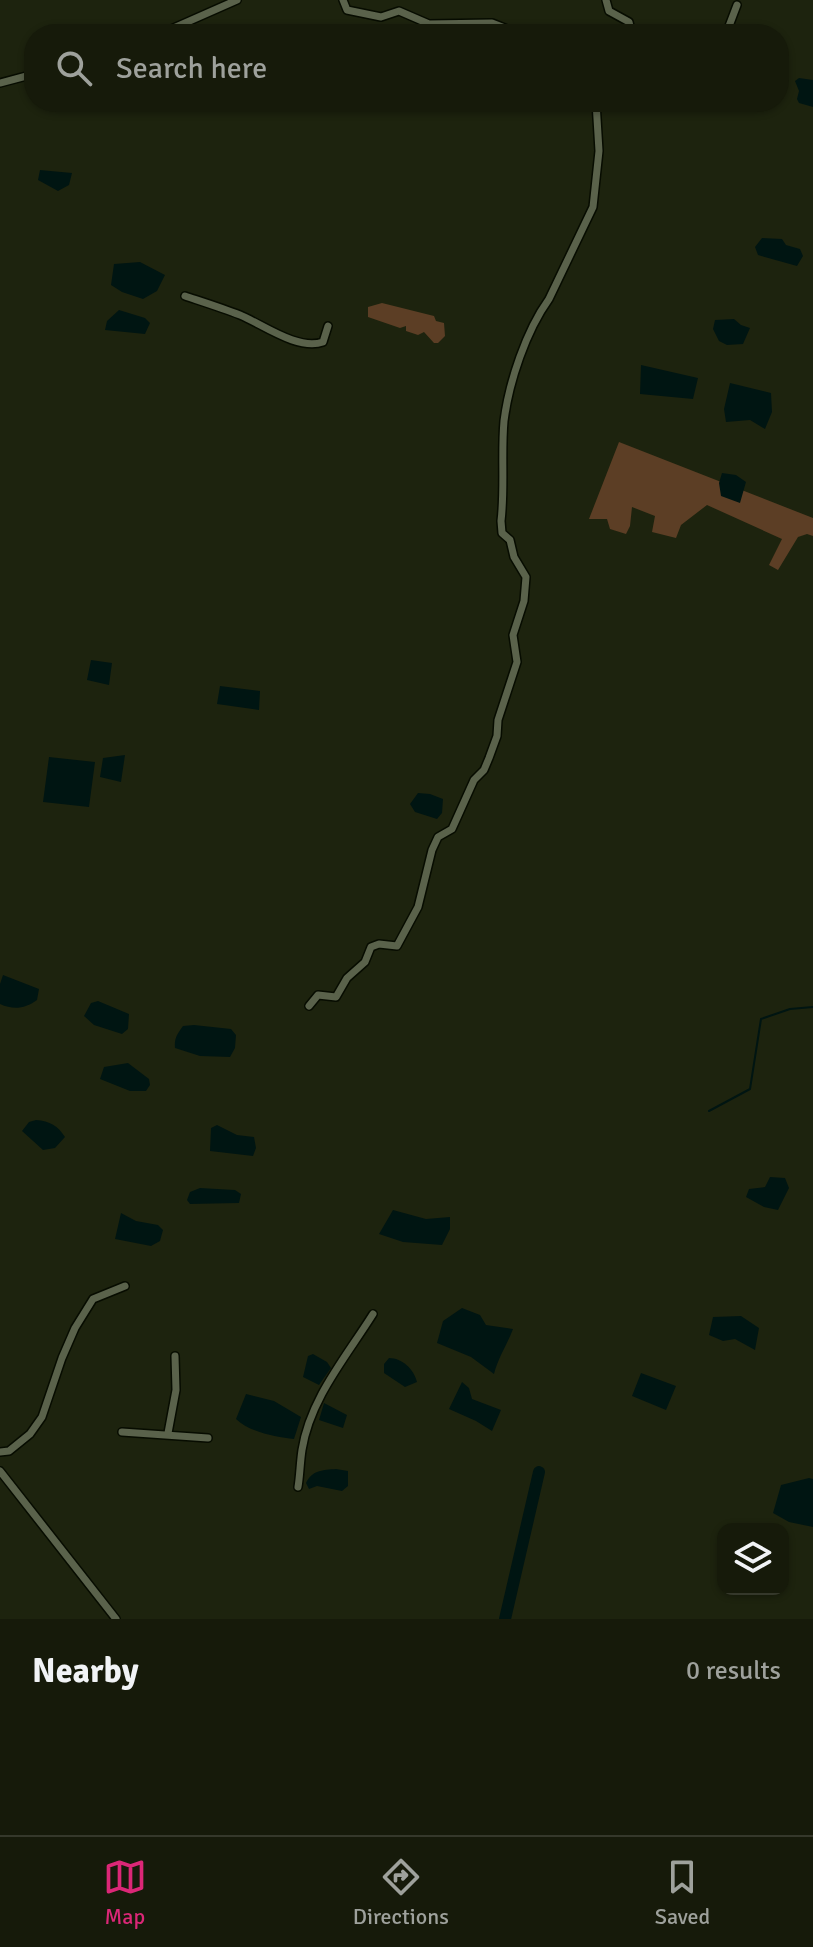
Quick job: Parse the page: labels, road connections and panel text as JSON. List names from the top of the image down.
{
  "page": {
    "search": "Search here",
    "heading": ["Nearby", "0 results"],
    "nav": ["Map", "Directions", "Saved"]
  }
}
